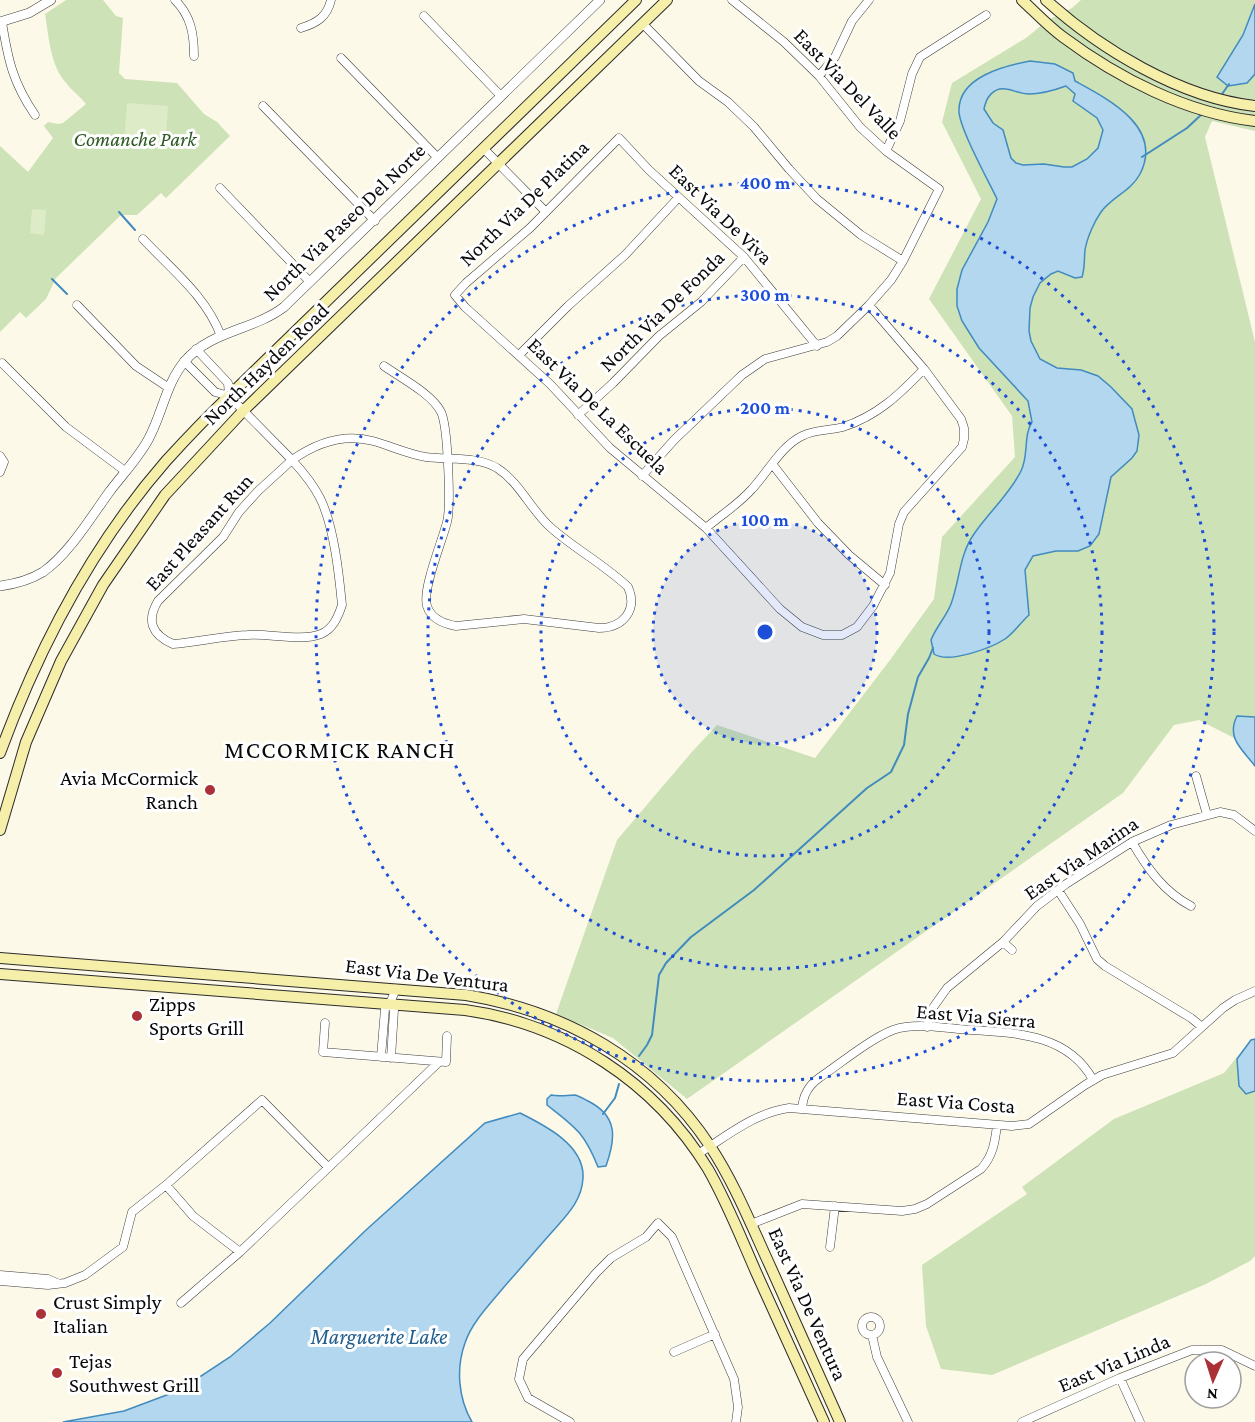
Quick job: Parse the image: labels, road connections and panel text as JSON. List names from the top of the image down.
{
  "streets": {
    "main road": ["North Hayden Road", "East Via De Ventura"],
    "street": [
      "East Via Del Valle",
      "North Via De Platina",
      "East Via De Viva",
      "North Via Paseo Del Norte",
      "North Via De Fonda",
      "East Via De La Escuela",
      "East Pleasant Run",
      "East Via Marina",
      "East Via Sierra",
      "East Via Costa",
      "East Via Linda"
    ]
  },
  "crossings": [
    ["North Via De Platina", "East Via De Viva"],
    ["North Via De Platina", "East Via De La Escuela"],
    ["East Via De Viva", "North Via De Fonda"],
    ["North Via Paseo Del Norte", "East Pleasant Run"],
    ["North Via De Fonda", "East Via De La Escuela"],
    ["North Hayden Road", "East Pleasant Run"],
    ["East Via Marina", "East Via Sierra"],
    ["East Via De Ventura", "East Via Costa"],
    ["East Via Sierra", "East Via Costa"]
  ],
  "districts": ["MCCORMICK RANCH"],
  "water": ["Marguerite Lake"],
  "parks": ["Comanche Park"],
  "places": [
    "Avia McCormick Ranch",
    "Zipps Sports Grill",
    "Crust Simply Italian",
    "Tejas Southwest Grill"
  ],
  "north": "bottom",
  "rings": [
    "400 m",
    "300 m",
    "200 m",
    "100 m"
  ]
}
